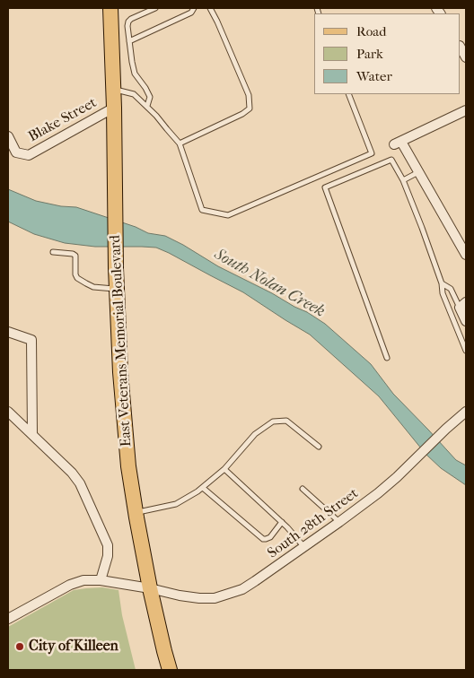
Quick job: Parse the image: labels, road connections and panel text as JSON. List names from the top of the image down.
{
  "streets": {
    "main road": ["East Veterans Memorial Boulevard"],
    "street": ["Blake Street", "South 28th Street"]
  },
  "crossings": [
    ["Blake Street", "East Veterans Memorial Boulevard"],
    ["East Veterans Memorial Boulevard", "South 28th Street"]
  ],
  "water": ["South Nolan Creek"],
  "places": ["City of Killeen"],
  "legend": ["Road", "Park", "Water"]
}
